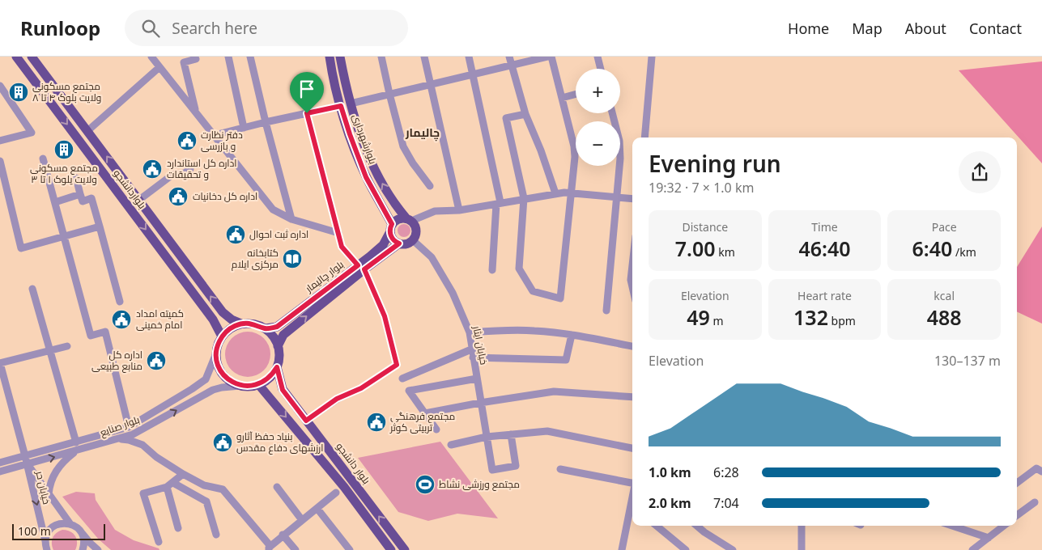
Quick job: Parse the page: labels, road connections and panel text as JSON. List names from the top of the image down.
{
  "streets": {
    "main road": [
      "بلوارشهرداری",
      "بلواردانشجو",
      "بلوار چالیمار",
      "بلوار دانشجو"
    ],
    "street": ["خیابان ایثار", "بلوار صنایع", "خیابان حر"]
  },
  "crossings": [
    ["بلوارشهرداری", "بلوار چالیمار"],
    ["بلوارشهرداری", "خیابان ایثار"],
    ["بلواردانشجو", "بلوار چالیمار"],
    ["بلواردانشجو", "بلوار صنایع"],
    ["بلواردانشجو", "بلوار دانشجو"],
    ["بلوار چالیمار", "خیابان ایثار"],
    ["بلوار چالیمار", "بلوار صنایع"],
    ["بلوار چالیمار", "بلوار دانشجو"],
    ["بلوار صنایع", "بلوار دانشجو"],
    ["بلوار صنایع", "خیابان حر"]
  ],
  "districts": ["چالیمار"],
  "places": {
    "building": ["مجتمع مسکونی ولایت بلوک ۴ تا ۸", "مجتمع مسکونی ولایت یلوک ۱ تا ۳"],
    "public building": [
      "دفتر نظارت و بازرسی",
      "اداره کل استاندارد و تحقیقات",
      "اداره کل دخانیات",
      "اداره ثبت احوال",
      "کمیته امداد امام خمینی",
      "اداره کل منابع طبیعی",
      "مجتمع فرهنگی تربیتی کوثر",
      "بنیاد حفظ آثارو ارزشهای دفاع مقدس"
    ],
    "library": ["کتابخانه مرکزی ایلام"],
    "sports": ["مجتمع ورزشی نشاط"]
  },
  "scale_bar": "100 m",
  "page": {
    "header": "Runloop",
    "search": "Search here",
    "nav": [
      "Home",
      "Map",
      "About",
      "Contact"
    ],
    "map_buttons": ["+", "−"],
    "heading": ["Evening run", "19:32 · 7 × 1.0 km"],
    "stats": [
      ["Distance", "7.00 km"],
      ["Time", "46:40"],
      ["Pace", "6:40 /km"],
      ["Elevation", "49 m"],
      ["Heart rate", "132 bpm"],
      ["kcal", "488"]
    ],
    "chart": ["Elevation", "130–137 m"],
    "list": [
      {
        "name": "1.0 km",
        "note": "6:28"
      },
      {
        "name": "2.0 km",
        "note": "7:04"
      }
    ],
    "scale": "100 m"
  }
}
